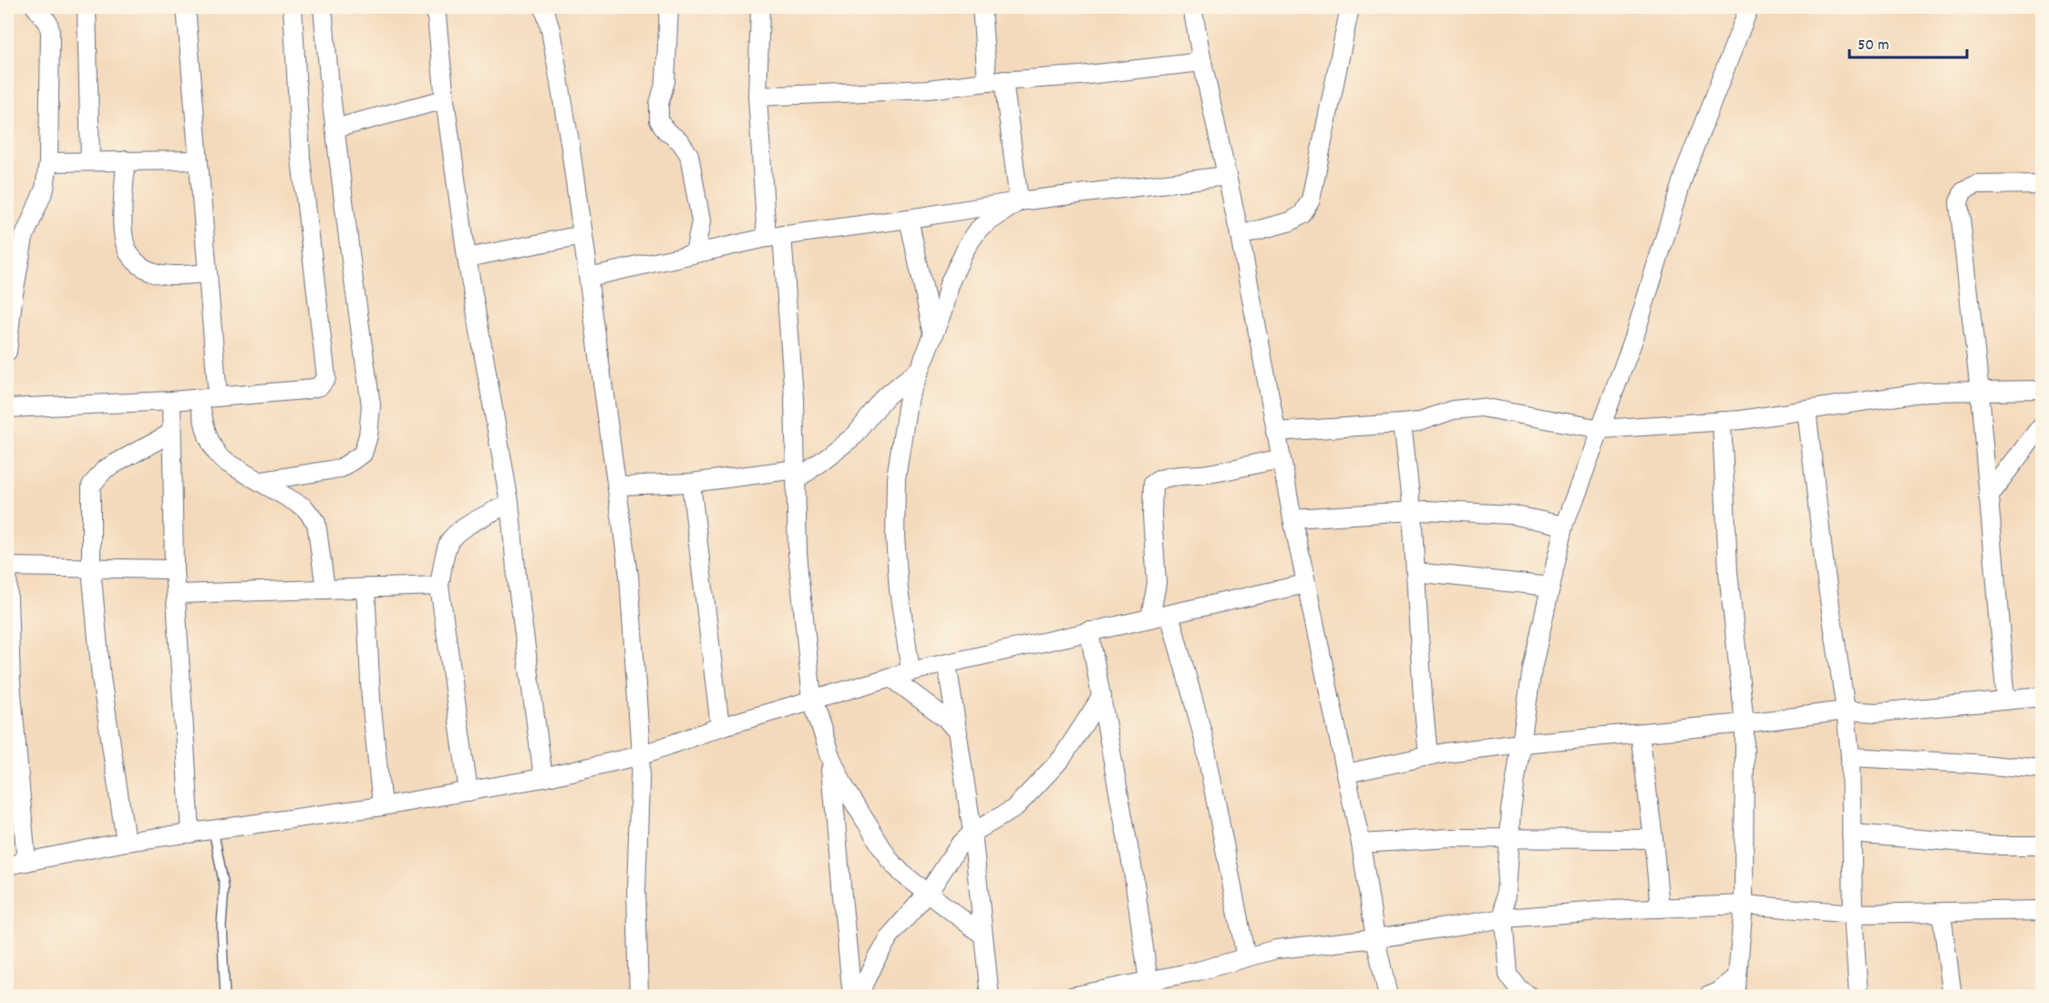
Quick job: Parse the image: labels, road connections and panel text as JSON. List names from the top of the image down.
{
  "scale_bar": "50 m"
}
